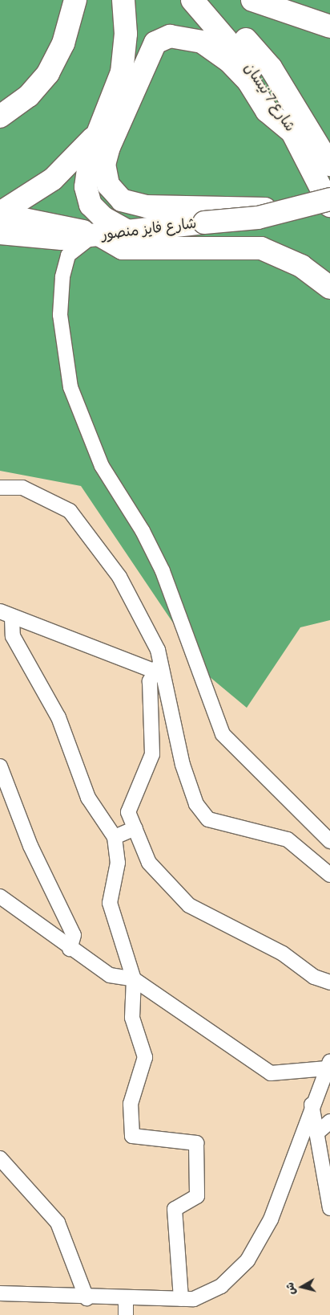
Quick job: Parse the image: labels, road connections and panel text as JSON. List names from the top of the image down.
{
  "streets": {
    "main road": ["شارع 7 نيسان", "شارع فايز منصور"]
  },
  "north": "left"
}
